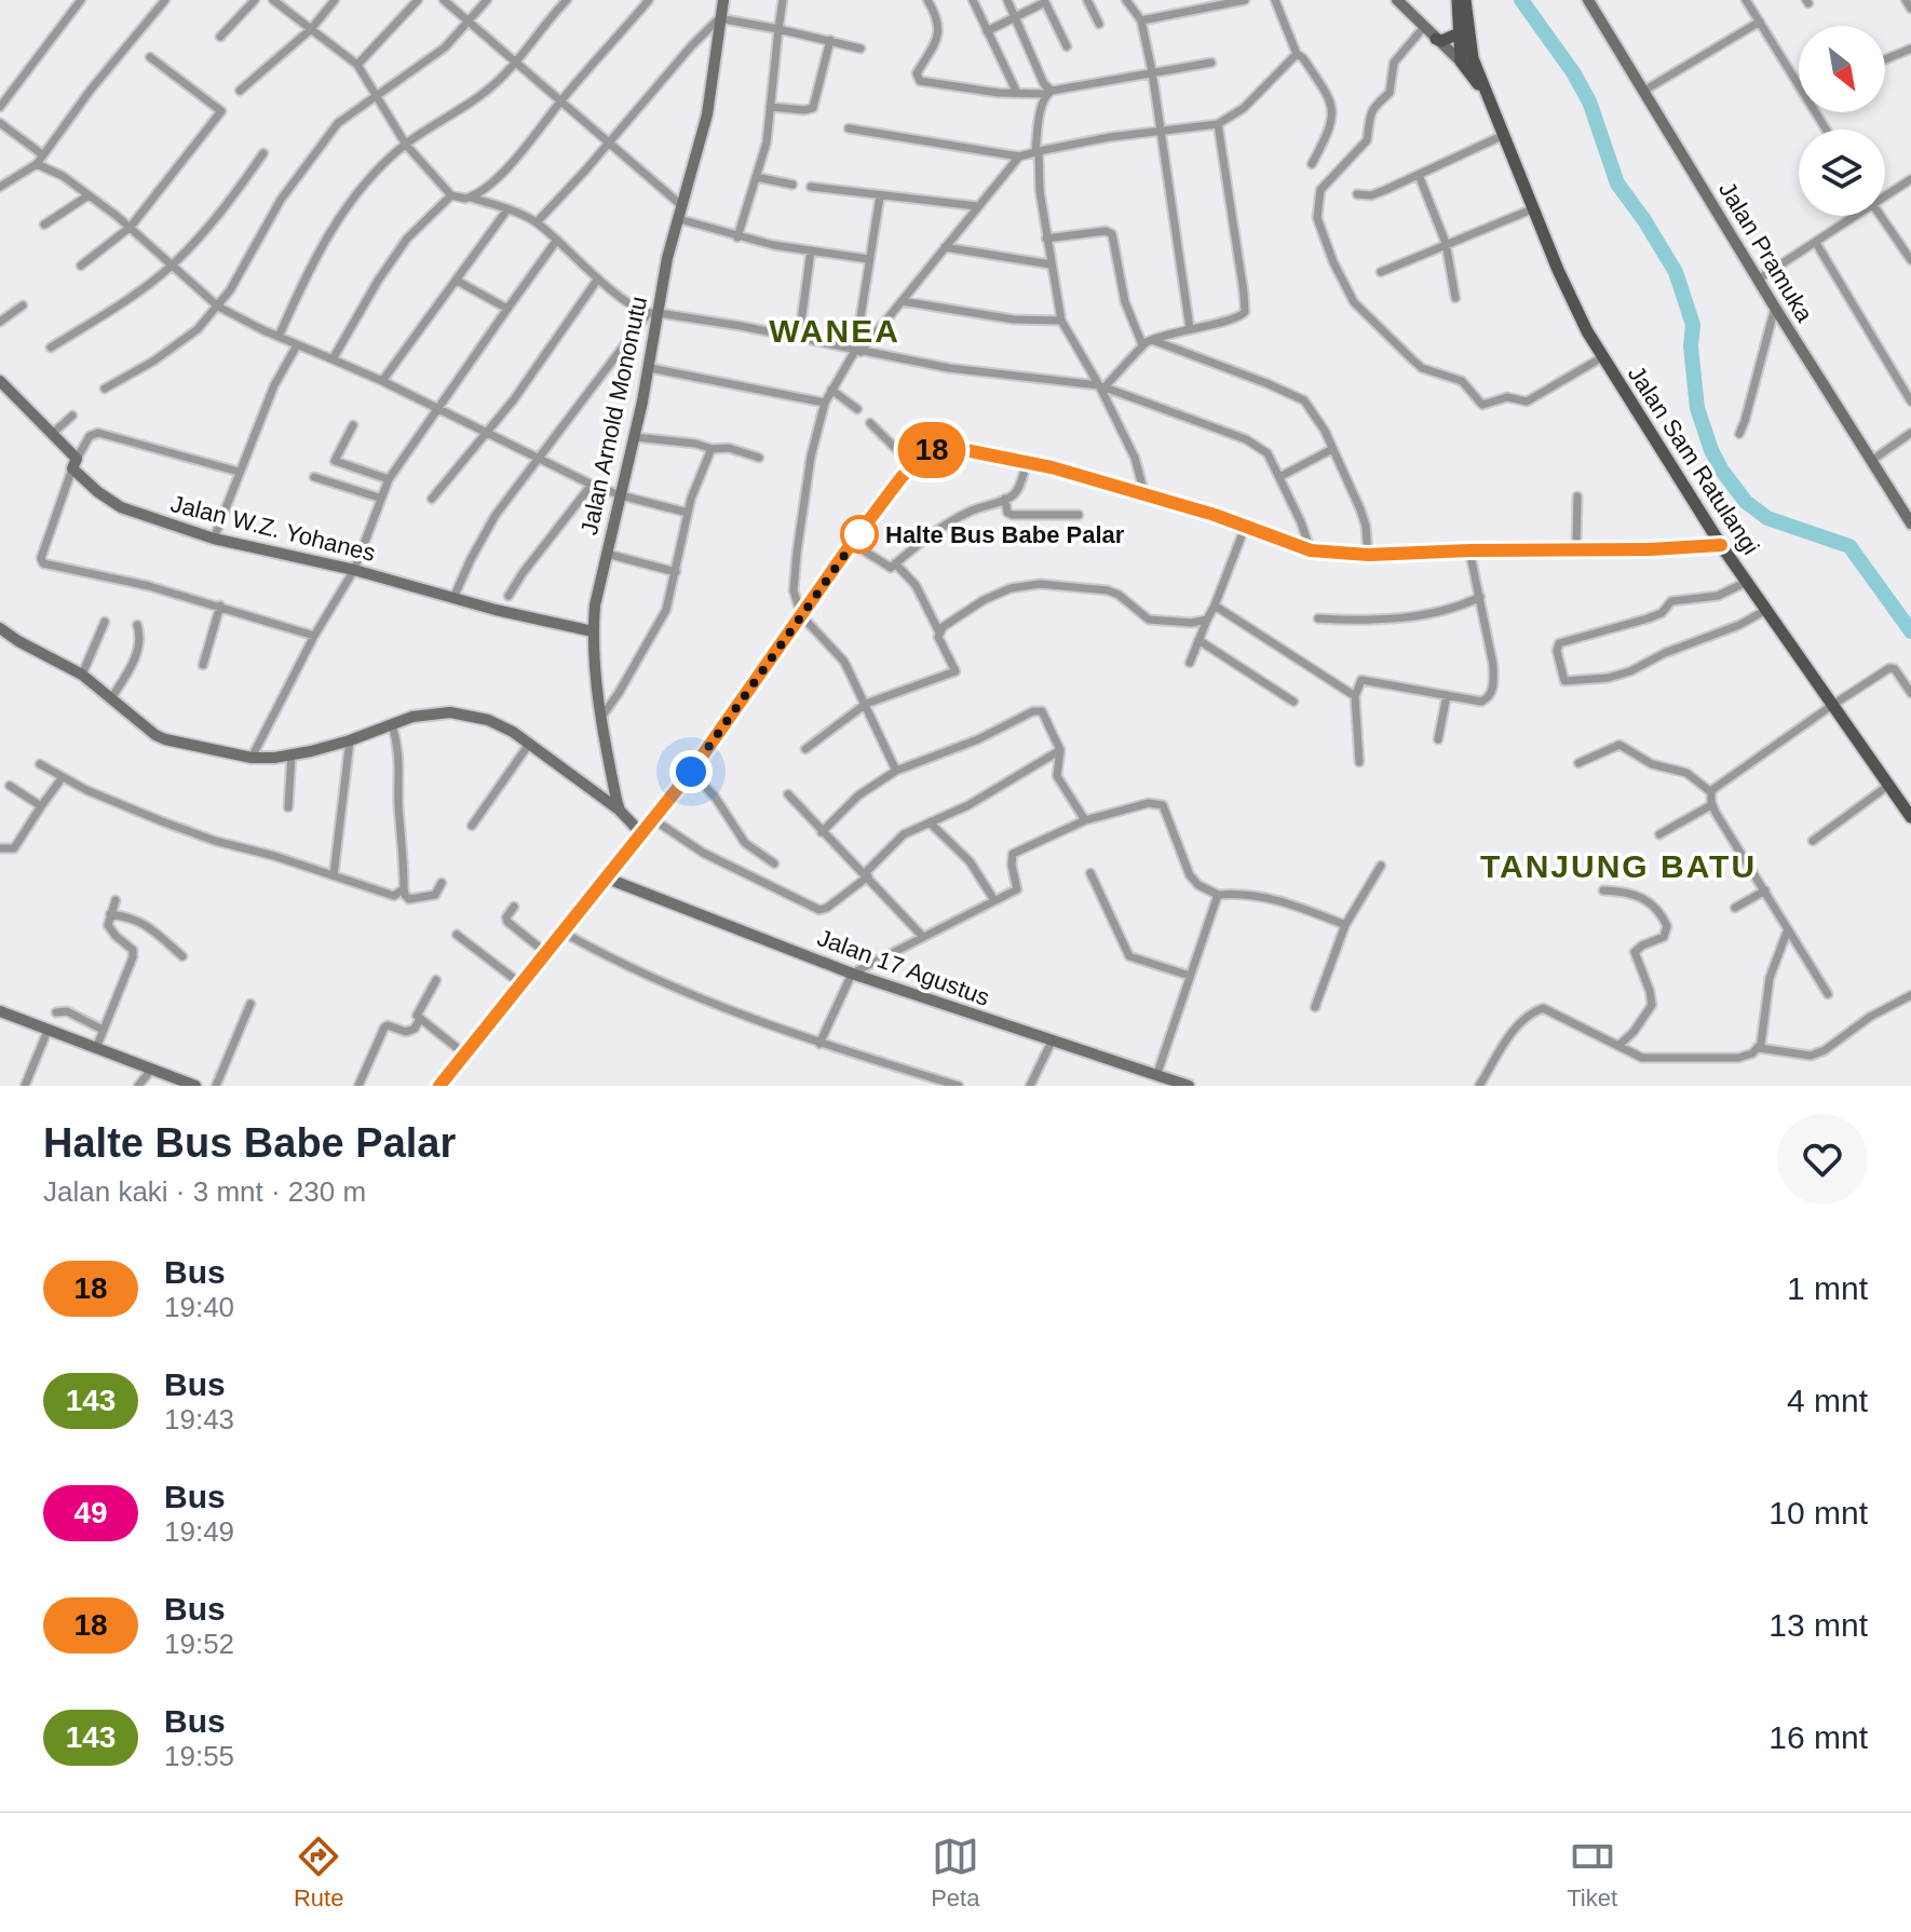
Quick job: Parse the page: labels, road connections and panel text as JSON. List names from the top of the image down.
{
  "streets": {
    "main road": ["Jalan Sam Ratulangi"],
    "street": [
      "Jalan Pramuka",
      "Jalan Arnold Mononutu",
      "Jalan W.Z. Yohanes",
      "Jalan 17 Agustus"
    ]
  },
  "crossings": [
    ["Jalan Arnold Mononutu", "Jalan W.Z. Yohanes"]
  ],
  "districts": ["WANEA", "TANJUNG BATU"],
  "places": ["Halte Bus Babe Palar"],
  "lines": ["bus line 18"],
  "north": "bottom right",
  "page": {
    "on_map": "18",
    "heading": ["Halte Bus Babe Palar", "Jalan kaki · 3 mnt · 230 m"],
    "list": [
      {
        "mark": "18",
        "name": "Bus",
        "note": "19:40",
        "value": "1 mnt"
      },
      {
        "mark": "143",
        "name": "Bus",
        "note": "19:43",
        "value": "4 mnt"
      },
      {
        "mark": "49",
        "name": "Bus",
        "note": "19:49",
        "value": "10 mnt"
      },
      {
        "mark": "18",
        "name": "Bus",
        "note": "19:52",
        "value": "13 mnt"
      },
      {
        "mark": "143",
        "name": "Bus",
        "note": "19:55",
        "value": "16 mnt"
      }
    ],
    "tabs": ["Rute", "Peta", "Tiket"]
  }
}
